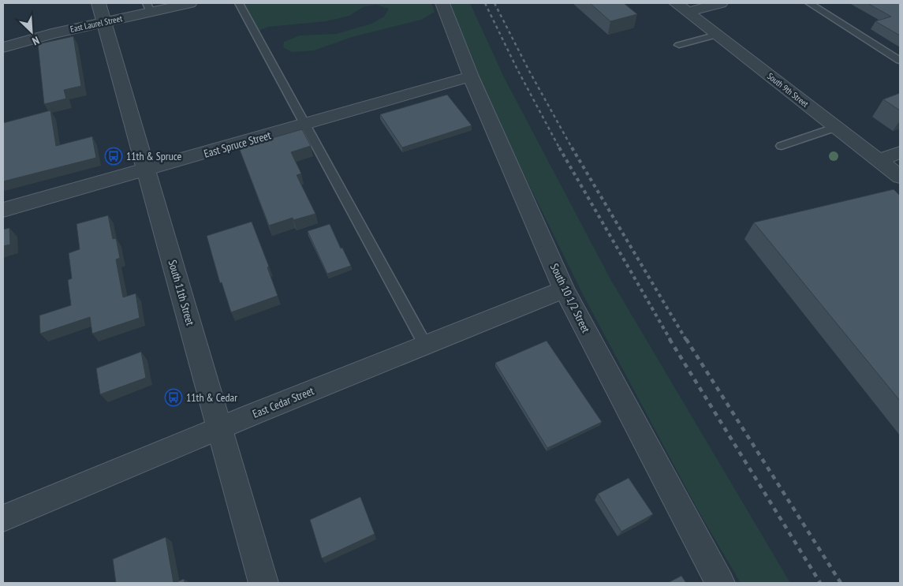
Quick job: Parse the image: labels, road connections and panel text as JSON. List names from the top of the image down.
{
  "streets": {
    "street": [
      "East Laurel Street",
      "South 9th Street",
      "East Spruce Street",
      "South 11th Street",
      "South 10 1/2 Street",
      "East Cedar Street"
    ]
  },
  "crossings": [
    ["East Laurel Street", "South 11th Street"],
    ["East Spruce Street", "South 11th Street"],
    ["East Spruce Street", "South 10 1/2 Street"],
    ["South 11th Street", "East Cedar Street"],
    ["South 10 1/2 Street", "East Cedar Street"]
  ],
  "places": {
    "bus stop": ["11th & Spruce", "11th & Cedar"]
  },
  "north": "bottom right"
}
